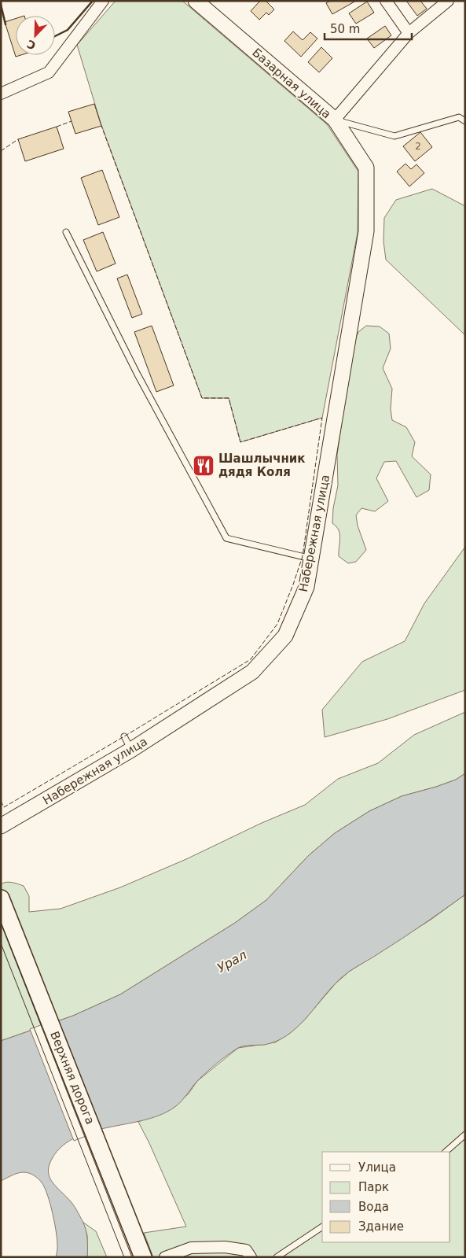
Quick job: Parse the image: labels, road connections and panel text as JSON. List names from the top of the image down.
{
  "streets": {
    "main road": ["Базарная улица", "Набережная улица", "Верхняя дорога"]
  },
  "crossings": [
    ["Базарная улица", "Набережная улица"]
  ],
  "water": ["Урал"],
  "places": {
    "restaurant": ["Шашлычник дядя Коля"]
  },
  "house_numbers": ["2"],
  "legend": [
    "Улица",
    "Парк",
    "Вода",
    "Здание"
  ],
  "scale_bar": "50 m",
  "north": "bottom left"
}
